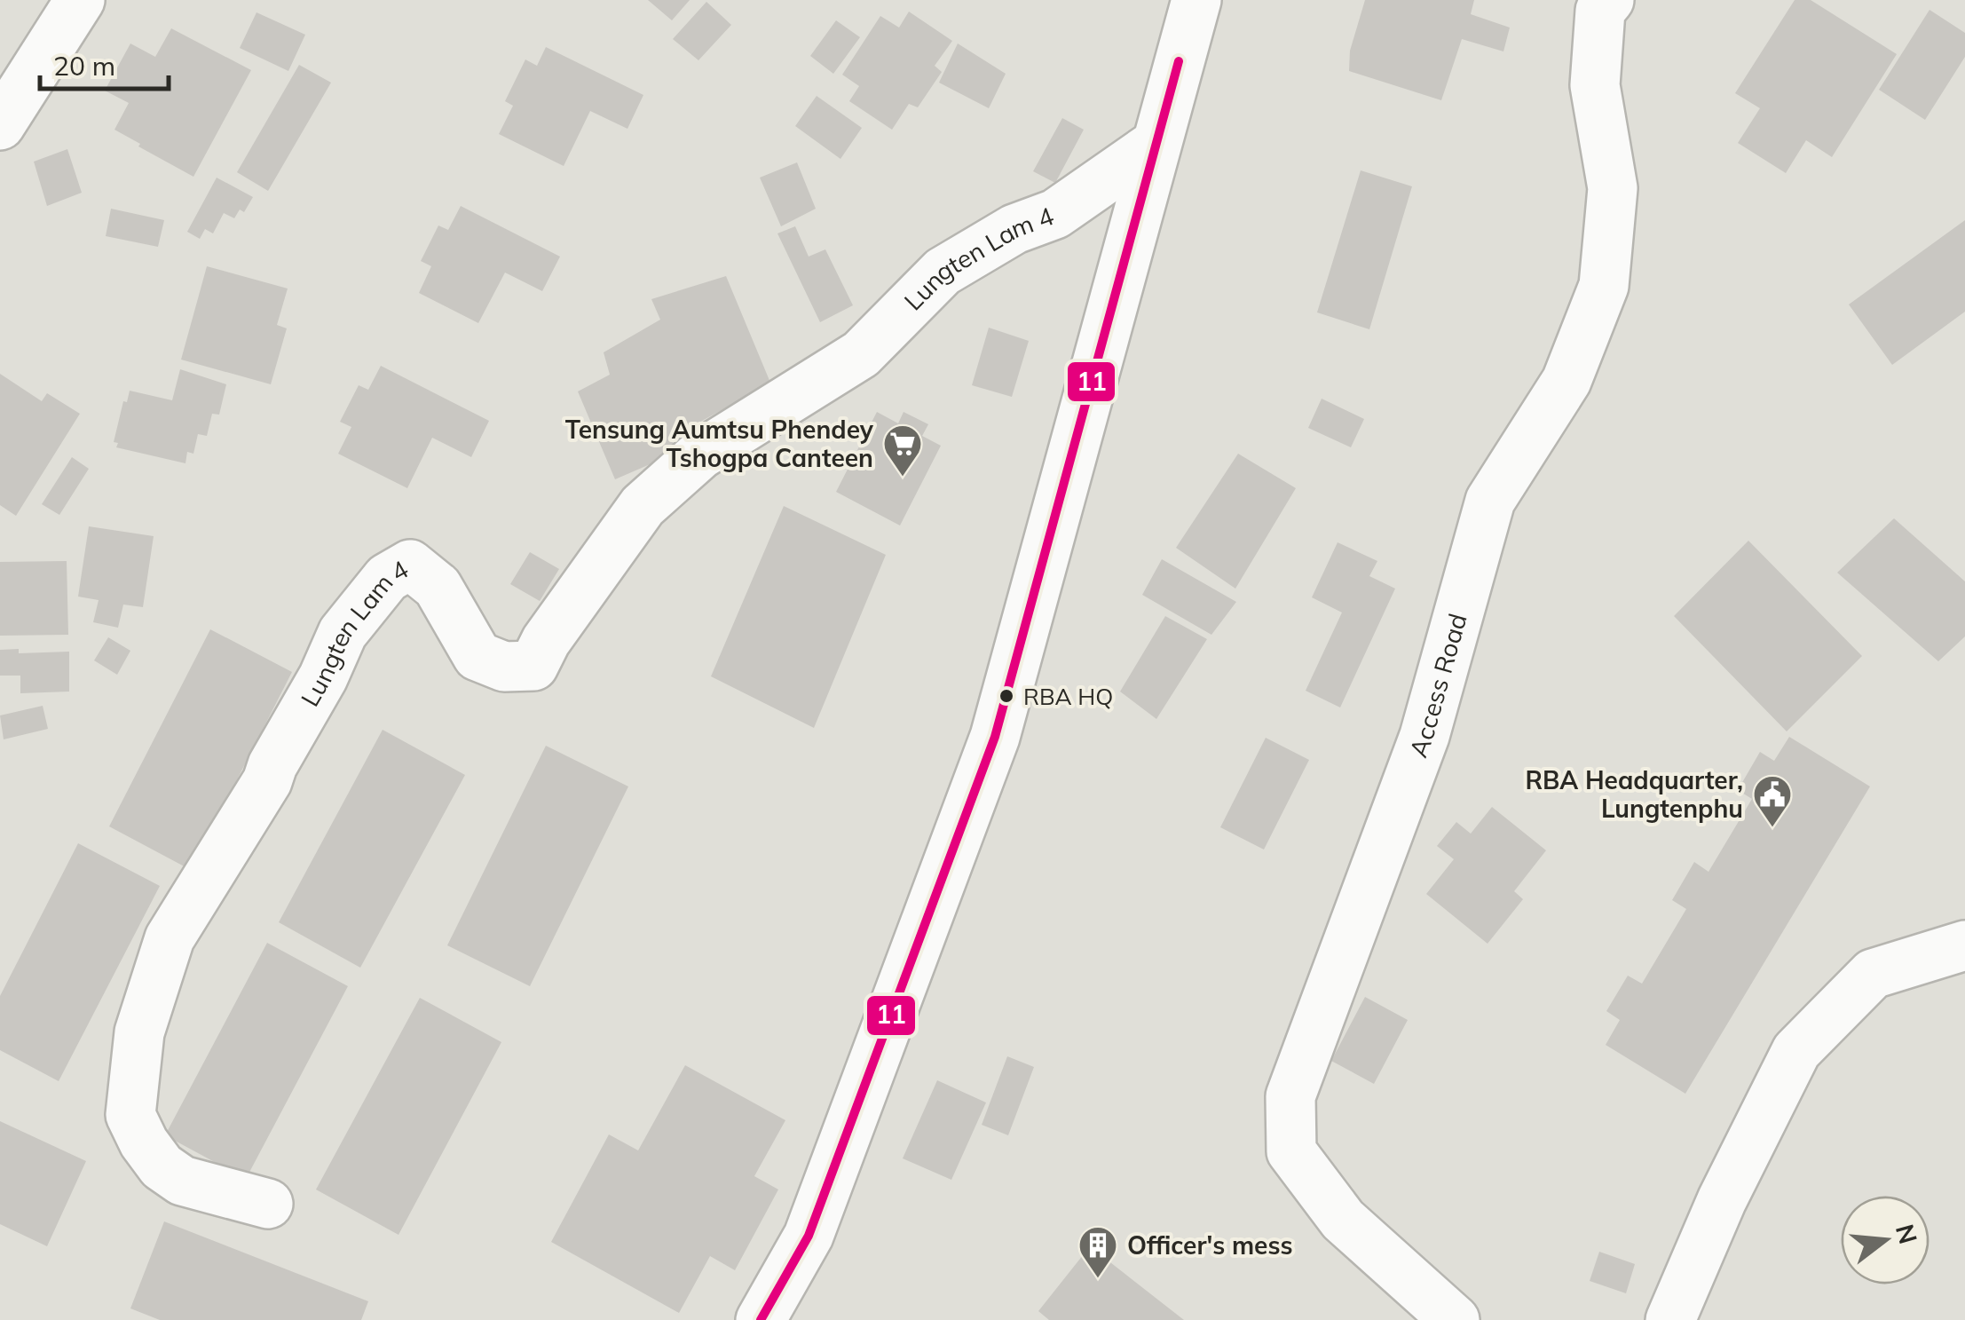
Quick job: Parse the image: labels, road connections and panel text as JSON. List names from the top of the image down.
{
  "streets": {
    "street": ["Lungten Lam 4", "Access Road"]
  },
  "places": {
    "supermarket": ["Tensung Aumtsu Phendey Tshogpa Canteen"],
    "other": ["RBA HQ"],
    "public building": ["RBA Headquarter, Lungtenphu"],
    "building": ["Officer's mess"]
  },
  "lines": ["transit line 11"],
  "scale_bar": "20 m",
  "north": "right"
}
